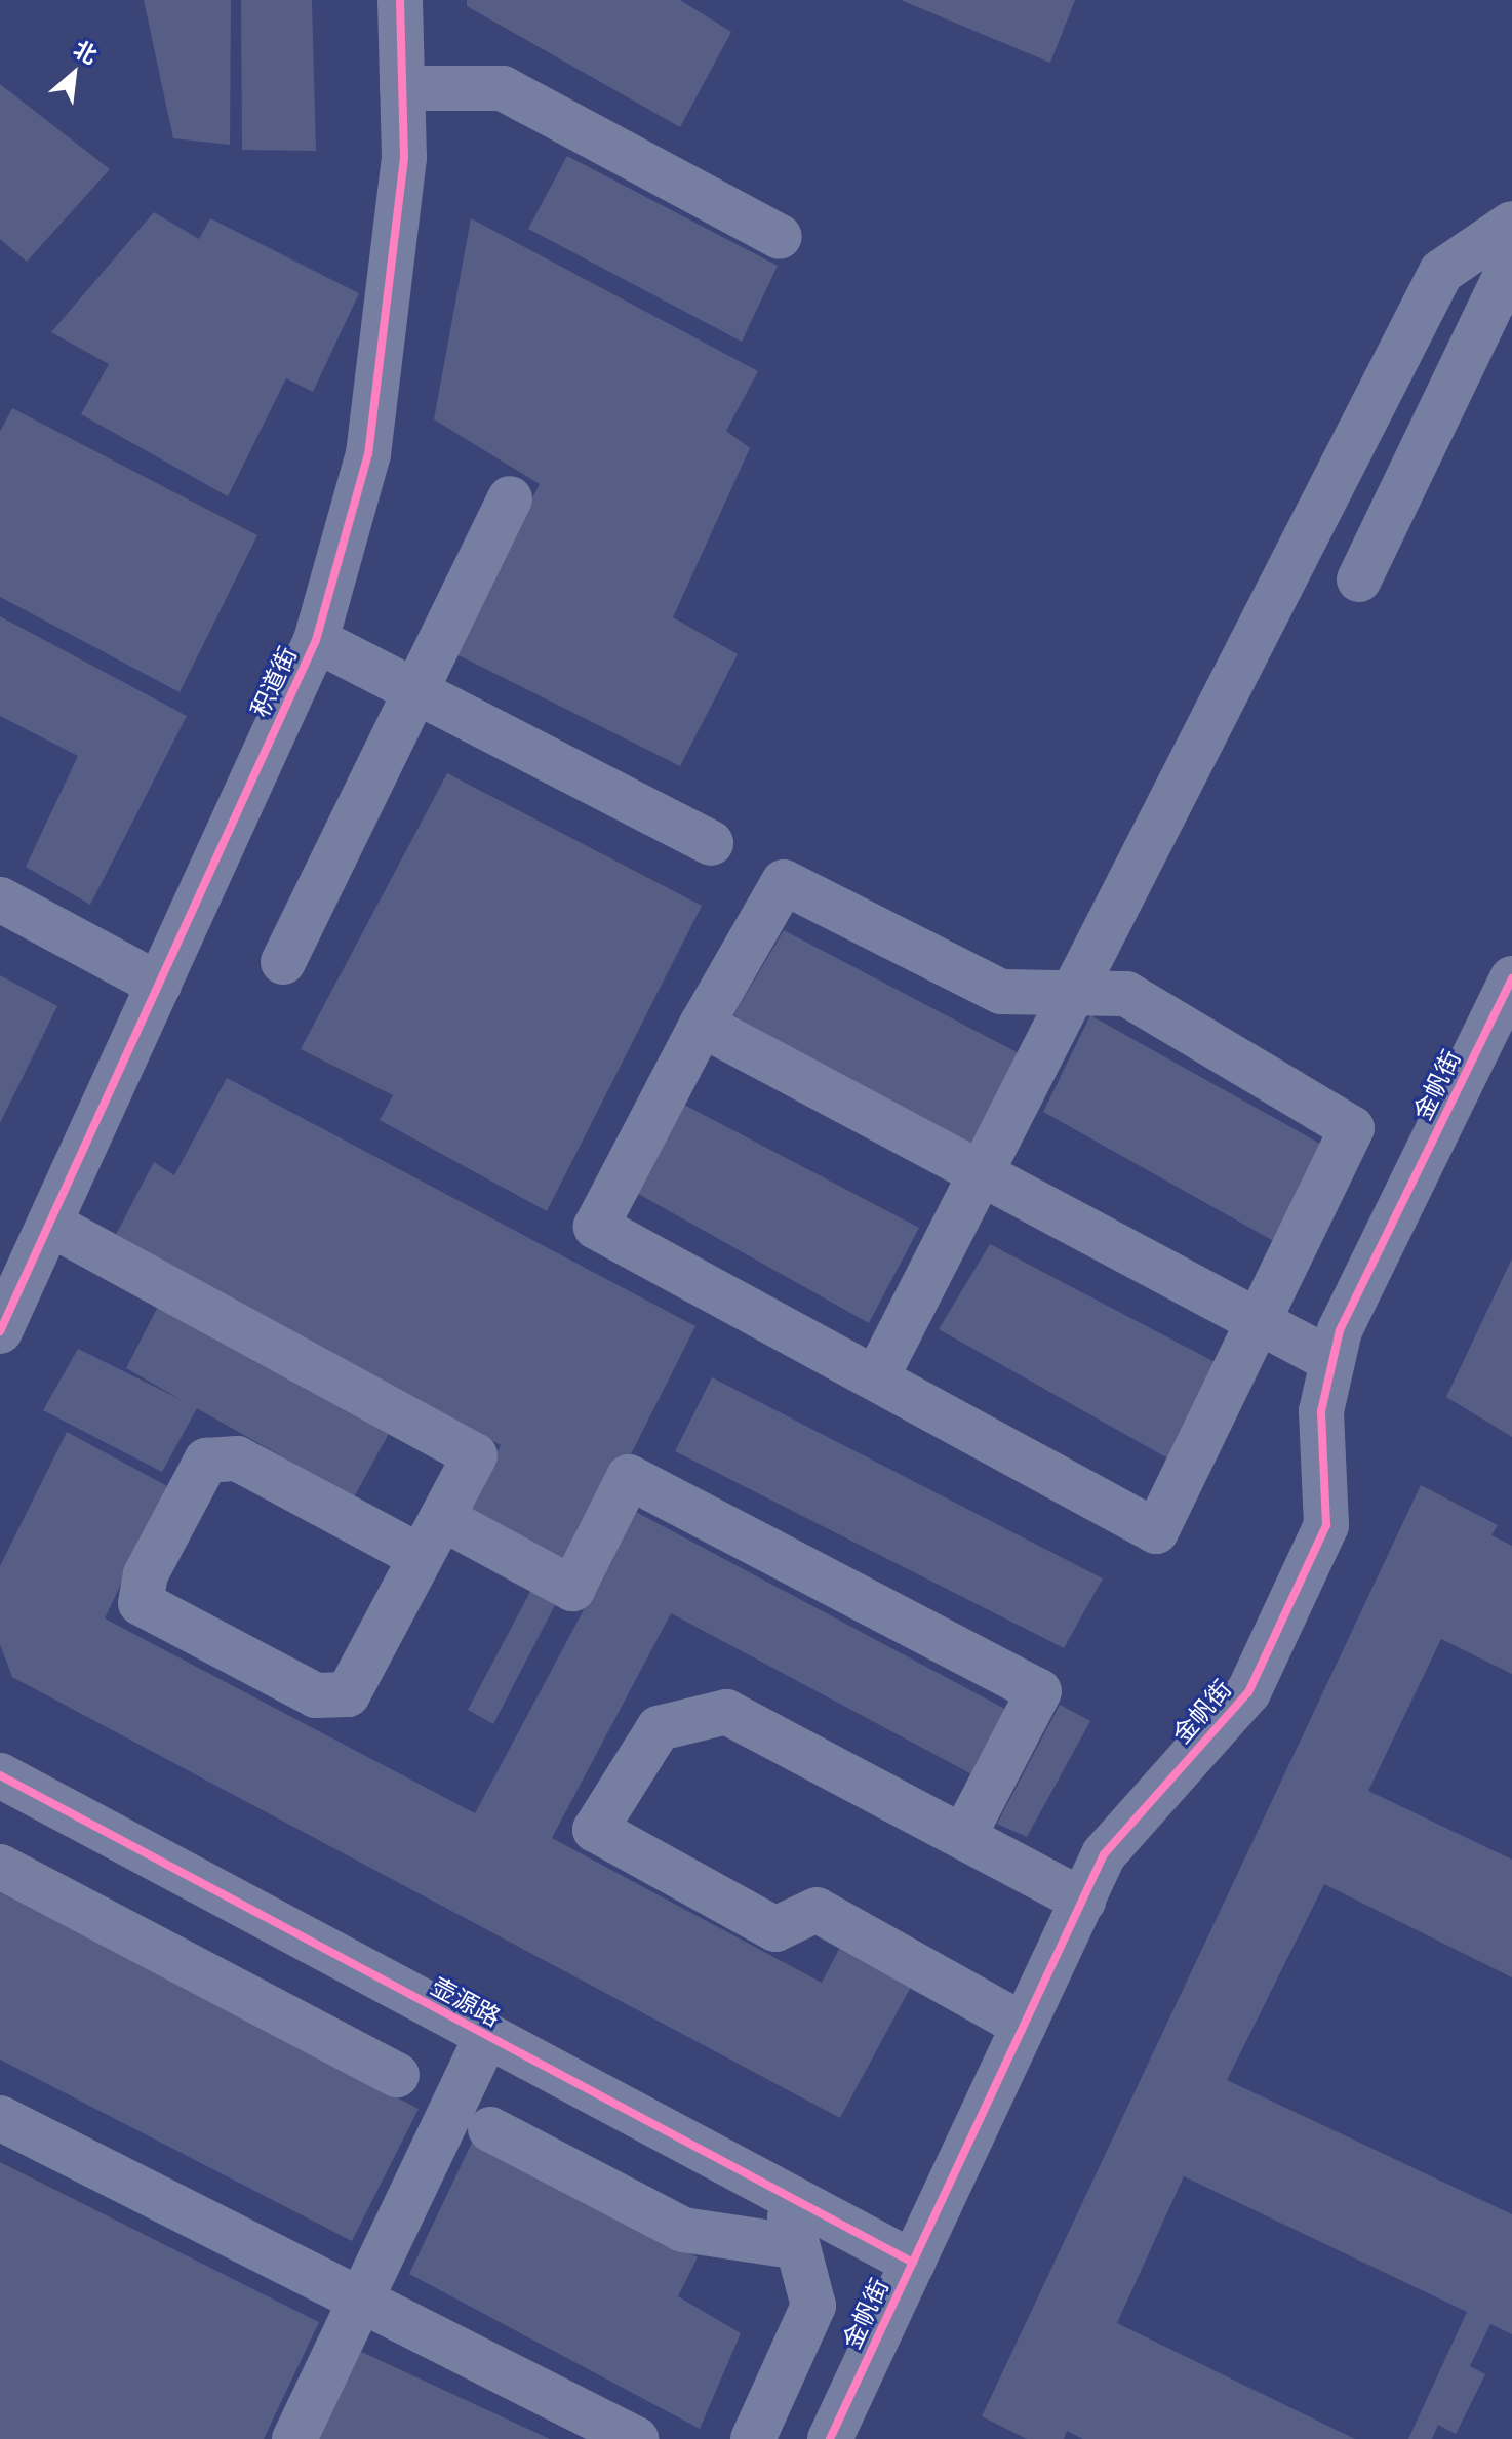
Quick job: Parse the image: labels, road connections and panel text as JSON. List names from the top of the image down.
{
  "streets": {
    "street": ["积道街", "金帆街", "壶源路"]
  },
  "crossings": [
    ["金帆街", "壶源路"]
  ],
  "north": "top right"
}
